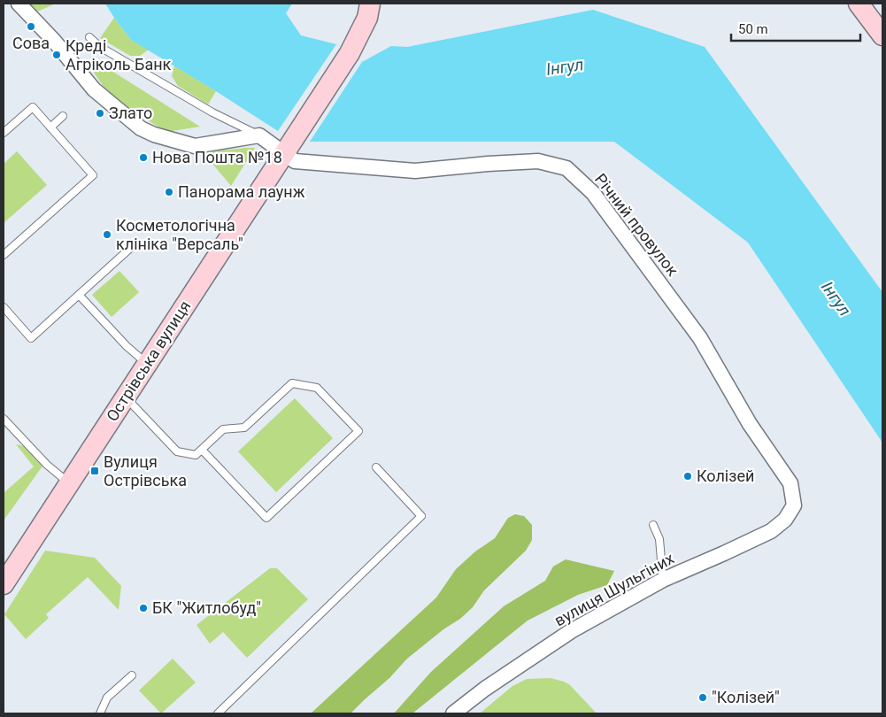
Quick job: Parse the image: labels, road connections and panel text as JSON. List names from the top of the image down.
{
  "streets": {
    "main road": ["Острівська вулиця"],
    "street": ["Річний провулок", "вулиця Шульгіних"]
  },
  "crossings": [
    ["Річний провулок", "Острівська вулиця"],
    ["Річний провулок", "вулиця Шульгіних"]
  ],
  "water": ["Інгул"],
  "places": {
    "other": [
      "Сова",
      "Креді Агріколь Банк",
      "Злато",
      "Нова Пошта №18",
      "Панорама лаунж",
      "Косметологічна клініка \"Версаль\"",
      "Колізей",
      "БК \"Житлобуд\"",
      "\"Колізей\""
    ],
    "transit": ["Вулиця Острівська"]
  },
  "scale_bar": "50 m"
}
